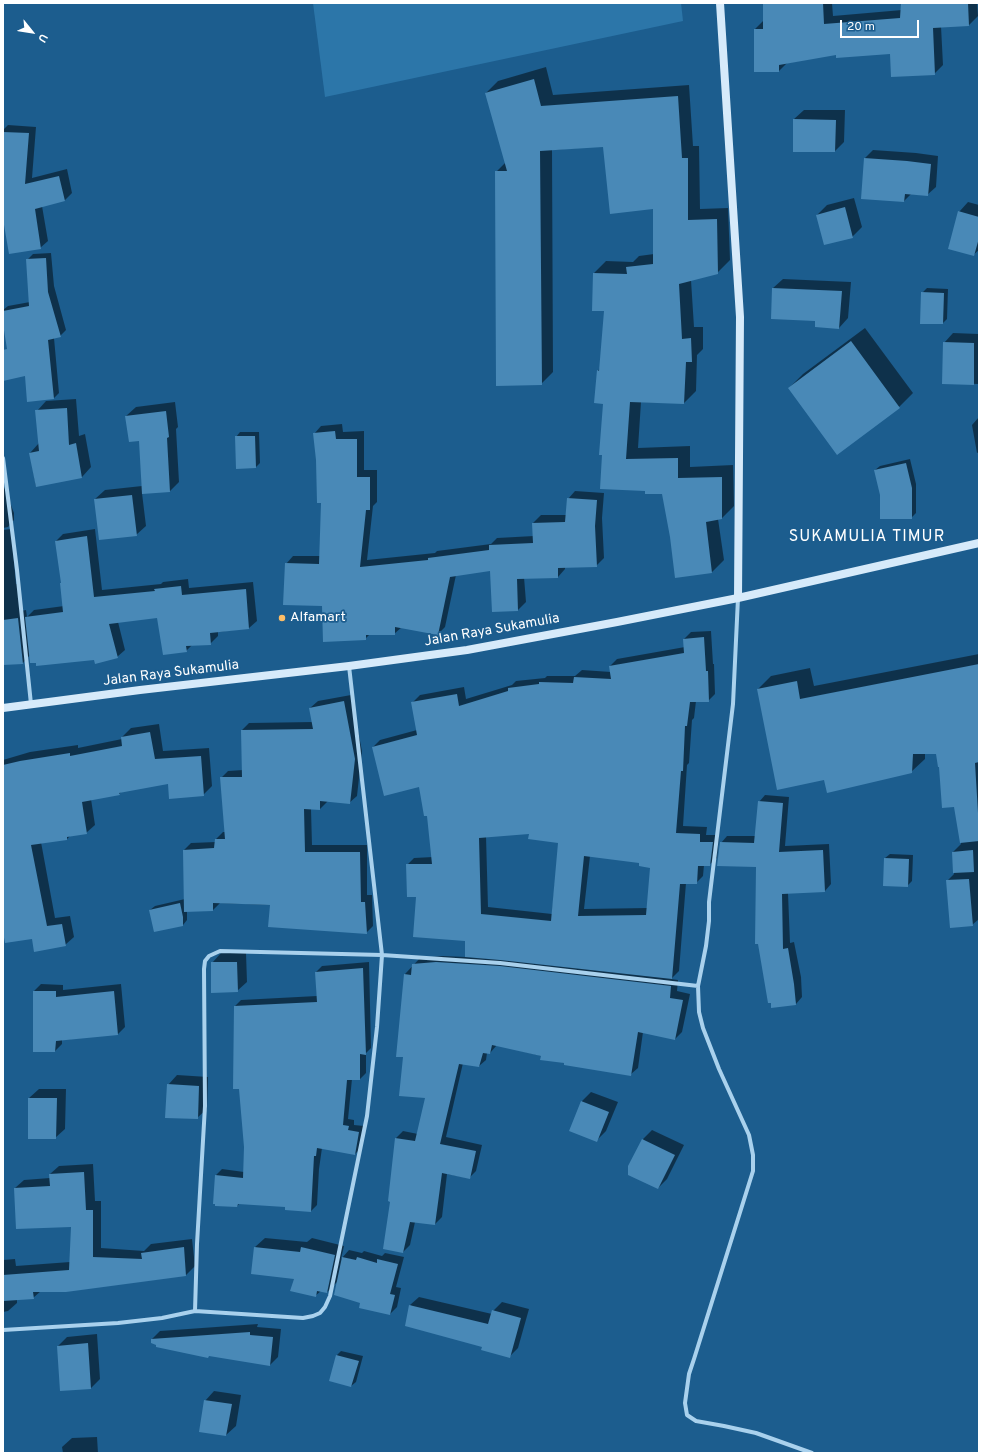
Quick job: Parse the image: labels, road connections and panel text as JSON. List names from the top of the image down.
{
  "streets": {
    "main road": ["Jalan Raya Sukamulia"]
  },
  "districts": ["SUKAMULIA TIMUR"],
  "places": ["Alfamart"],
  "scale_bar": "20 m",
  "north": "bottom right"
}
